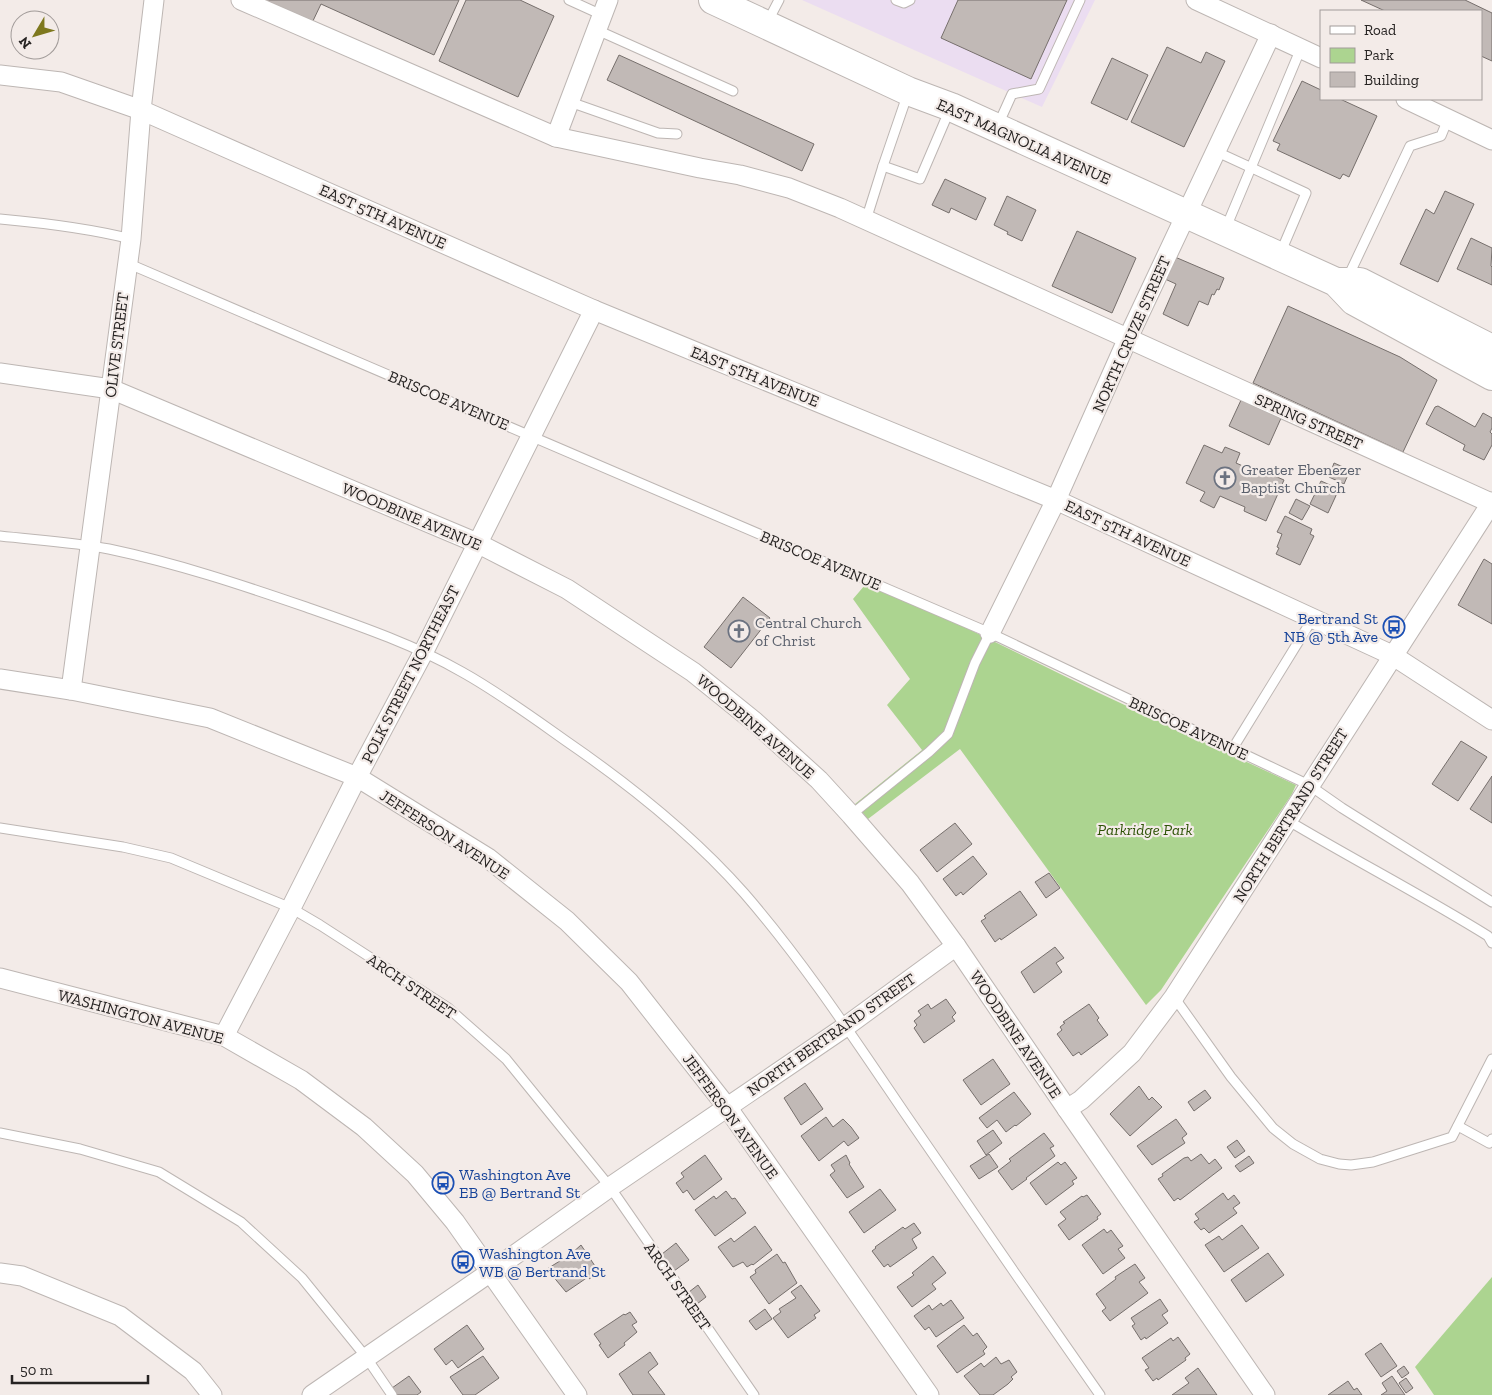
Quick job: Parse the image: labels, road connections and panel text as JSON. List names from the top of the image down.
{
  "streets": {
    "main road": ["EAST MAGNOLIA AVENUE"],
    "street": [
      "EAST 5TH AVENUE",
      "NORTH CRUZE STREET",
      "OLIVE STREET",
      "SPRING STREET",
      "WOODBINE AVENUE",
      "POLK STREET NORTHEAST",
      "NORTH BERTRAND STREET",
      "JEFFERSON AVENUE",
      "WASHINGTON AVENUE"
    ],
    "lane": ["BRISCOE AVENUE", "ARCH STREET"]
  },
  "crossings": [
    ["EAST MAGNOLIA AVENUE", "NORTH CRUZE STREET"],
    ["EAST 5TH AVENUE", "NORTH CRUZE STREET"],
    ["EAST 5TH AVENUE", "OLIVE STREET"],
    ["EAST 5TH AVENUE", "POLK STREET NORTHEAST"],
    ["EAST 5TH AVENUE", "NORTH BERTRAND STREET"],
    ["NORTH CRUZE STREET", "BRISCOE AVENUE"],
    ["NORTH CRUZE STREET", "SPRING STREET"],
    ["OLIVE STREET", "BRISCOE AVENUE"],
    ["OLIVE STREET", "WOODBINE AVENUE"],
    ["OLIVE STREET", "JEFFERSON AVENUE"],
    ["BRISCOE AVENUE", "POLK STREET NORTHEAST"],
    ["BRISCOE AVENUE", "NORTH BERTRAND STREET"],
    ["SPRING STREET", "NORTH BERTRAND STREET"],
    ["WOODBINE AVENUE", "POLK STREET NORTHEAST"],
    ["WOODBINE AVENUE", "NORTH BERTRAND STREET"],
    ["POLK STREET NORTHEAST", "JEFFERSON AVENUE"],
    ["POLK STREET NORTHEAST", "ARCH STREET"],
    ["POLK STREET NORTHEAST", "WASHINGTON AVENUE"],
    ["NORTH BERTRAND STREET", "JEFFERSON AVENUE"],
    ["NORTH BERTRAND STREET", "ARCH STREET"],
    ["NORTH BERTRAND STREET", "WASHINGTON AVENUE"]
  ],
  "parks": ["Parkridge Park"],
  "places": {
    "church": ["Greater Ebenezer Baptist Church", "Central Church of Christ"],
    "bus stop": ["Bertrand St NB @ 5th Ave", "Washington Ave EB @ Bertrand St", "Washington Ave WB @ Bertrand St"]
  },
  "legend": ["Road", "Park", "Building"],
  "scale_bar": "50 m",
  "north": "bottom left"
}
